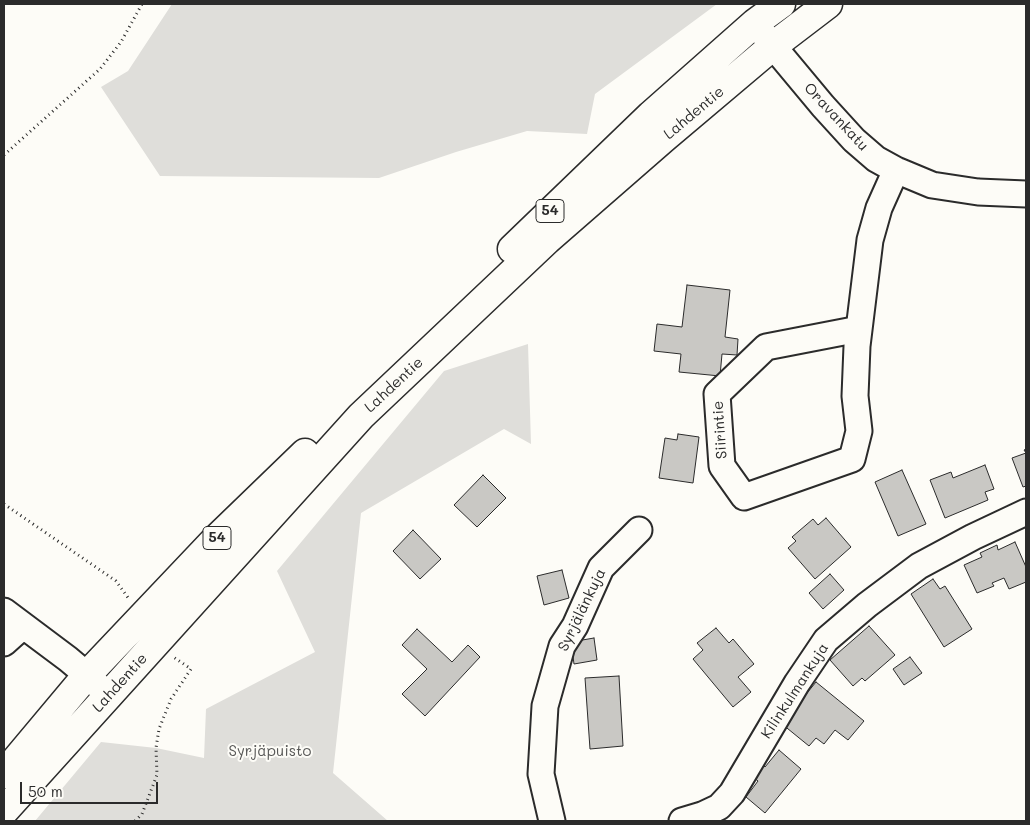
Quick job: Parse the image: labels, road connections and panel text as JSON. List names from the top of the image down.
{
  "streets": {
    "main road": ["Lahdentie", "54"],
    "street": [
      "Oravankatu",
      "Siirintie",
      "Syrjälänkuja",
      "Kilinkulmankuja"
    ]
  },
  "crossings": [
    ["Lahdentie", "Oravankatu"],
    ["Oravankatu", "Siirintie"]
  ],
  "parks": ["Syrjäpuisto"],
  "scale_bar": "50 m"
}
